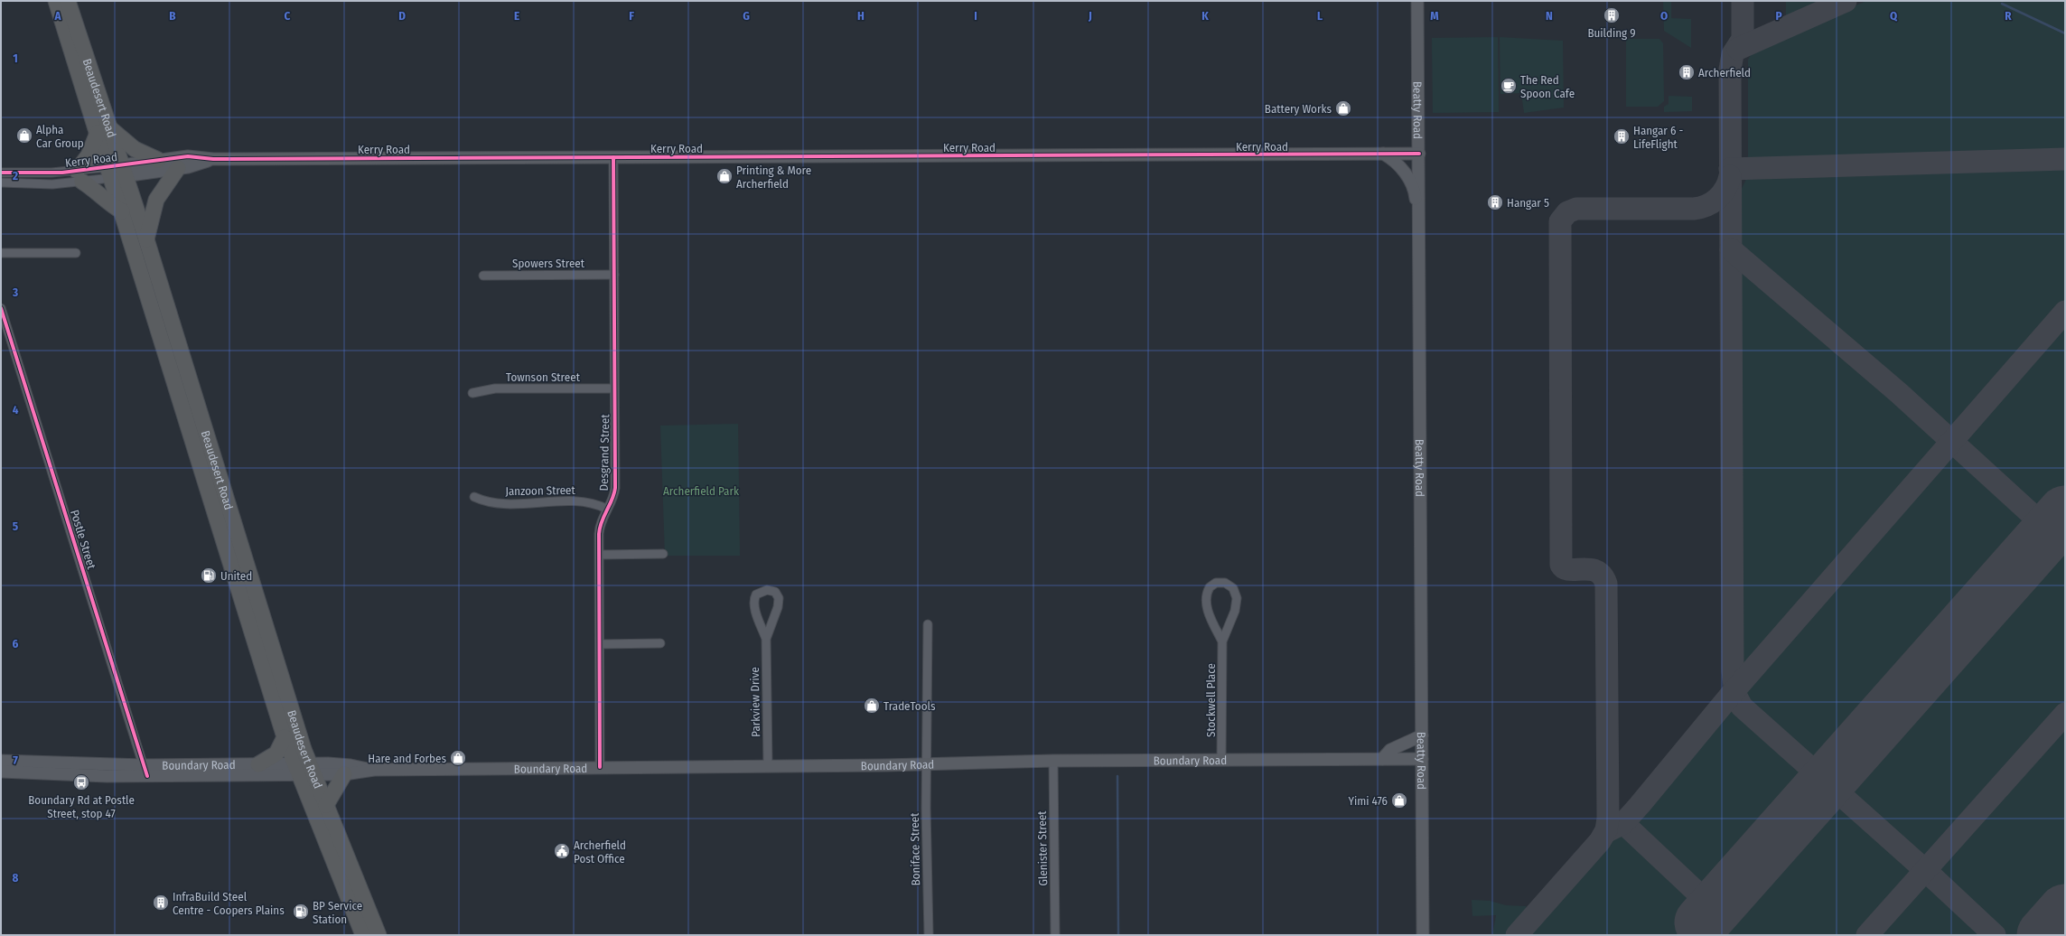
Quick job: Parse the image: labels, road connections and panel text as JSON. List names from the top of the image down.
{
  "streets": {
    "highway": ["Beaudesert Road"],
    "main road": ["Beatty Road", "Kerry Road", "Boundary Road"],
    "street": [
      "Spowers Street",
      "Townson Street",
      "Desgrand Street",
      "Janzoon Street",
      "Postle Street",
      "Stockwell Place",
      "Parkview Drive",
      "Glenister Street",
      "Boniface Street"
    ]
  },
  "crossings": [
    ["Beaudesert Road", "Kerry Road"],
    ["Beaudesert Road", "Boundary Road"],
    ["Beatty Road", "Kerry Road"],
    ["Beatty Road", "Boundary Road"],
    ["Kerry Road", "Desgrand Street"],
    ["Spowers Street", "Desgrand Street"],
    ["Townson Street", "Desgrand Street"],
    ["Desgrand Street", "Janzoon Street"],
    ["Desgrand Street", "Boundary Road"],
    ["Postle Street", "Boundary Road"],
    ["Stockwell Place", "Boundary Road"],
    ["Parkview Drive", "Boundary Road"],
    ["Boundary Road", "Glenister Street"],
    ["Boundary Road", "Boniface Street"]
  ],
  "parks": ["Archerfield Park"],
  "places": {
    "building": [
      "Building 9",
      "Archerfield",
      "Hangar 6 - LifeFlight",
      "Hangar 5",
      "InfraBuild Steel Centre - Coopers Plains"
    ],
    "cafe": ["The Red Spoon Cafe"],
    "shop": [
      "Battery Works",
      "Alpha Car Group",
      "Printing & More Archerfield",
      "TradeTools",
      "Hare and Forbes",
      "Yimi 476"
    ],
    "fuel station": ["United", "BP Service Station"],
    "bus stop": ["Boundary Rd at Postle Street, stop 47"],
    "public building": ["Archerfield Post Office"]
  },
  "grid": {
    "columns": [
      "A",
      "B",
      "C",
      "D",
      "E",
      "F",
      "G",
      "H",
      "I",
      "J",
      "K",
      "L",
      "M",
      "N",
      "O",
      "P",
      "Q",
      "R"
    ],
    "rows": [
      "1",
      "2",
      "3",
      "4",
      "5",
      "6",
      "7",
      "8"
    ]
  }
}
